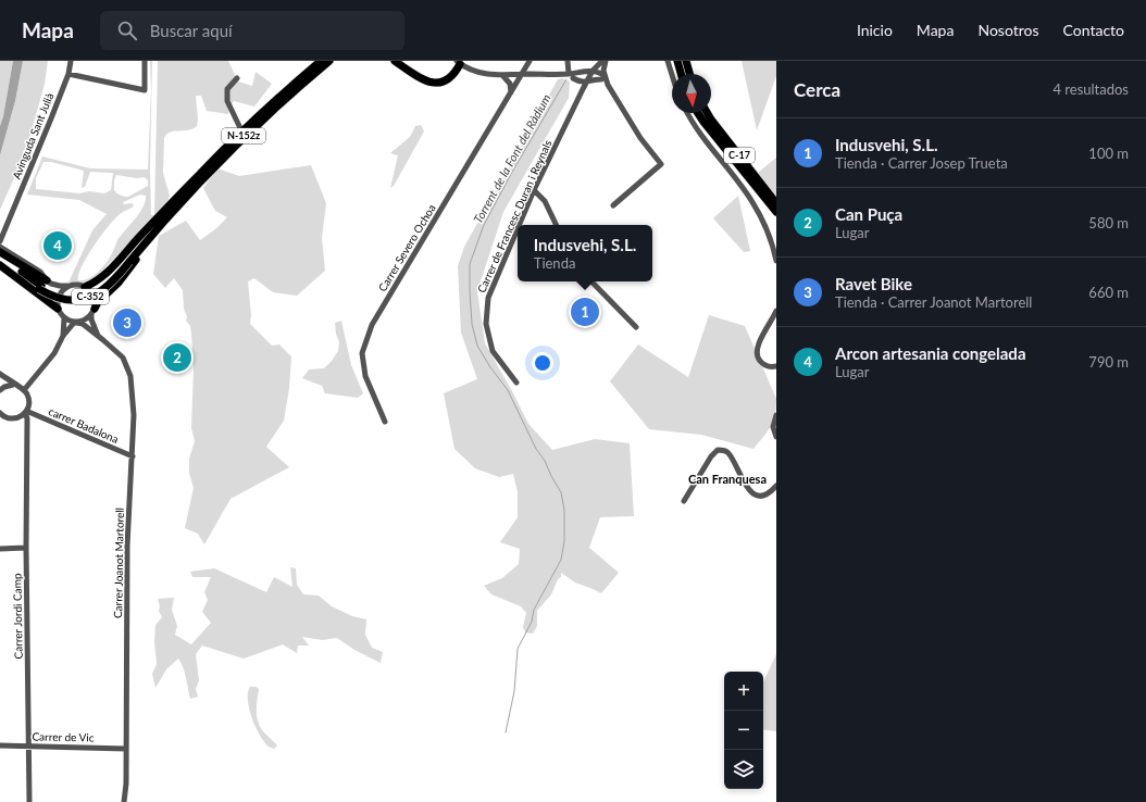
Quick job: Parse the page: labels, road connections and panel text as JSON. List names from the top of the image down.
{
  "streets": {
    "highway": ["N-152z", "C-17", "C-352"],
    "street": [
      "Avinguda Sant Julià",
      "Carrer de Francesc Duran i Reynals",
      "Carrer Severo Ochoa",
      "carrer Badalona",
      "Carrer Joanot Martorell",
      "Carrer Jordi Camp",
      "Carrer de Vic"
    ]
  },
  "crossings": [
    ["N-152z", "C-352"],
    ["N-152z", "Carrer Joanot Martorell"],
    ["N-152z", "Carrer Jordi Camp"],
    ["carrer Badalona", "Carrer Joanot Martorell"],
    ["carrer Badalona", "Carrer Jordi Camp"],
    ["Carrer Joanot Martorell", "Carrer de Vic"],
    ["Carrer Jordi Camp", "Carrer de Vic"]
  ],
  "districts": ["Can Franquesa"],
  "water": ["Torrent de la Font del Ràdium"],
  "north": "bottom",
  "page": {
    "header": "Mapa",
    "search": "Buscar aquí",
    "nav": [
      "Inicio",
      "Mapa",
      "Nosotros",
      "Contacto"
    ],
    "heading": ["Cerca", "4 resultados"],
    "list": [
      {
        "mark": "1",
        "name": "Indusvehi, S.L.",
        "note": "Tienda · Carrer Josep Trueta",
        "value": "100 m"
      },
      {
        "mark": "2",
        "name": "Can Puça",
        "note": "Lugar",
        "value": "580 m"
      },
      {
        "mark": "3",
        "name": "Ravet Bike",
        "note": "Tienda · Carrer Joanot Martorell",
        "value": "660 m"
      },
      {
        "mark": "4",
        "name": "Arcon artesania congelada",
        "note": "Lugar",
        "value": "790 m"
      }
    ],
    "popup": ["Indusvehi, S.L.", "Tienda"],
    "pins": [
      "4",
      "1",
      "3",
      "2"
    ],
    "map_buttons": ["+", "−"]
  }
}
